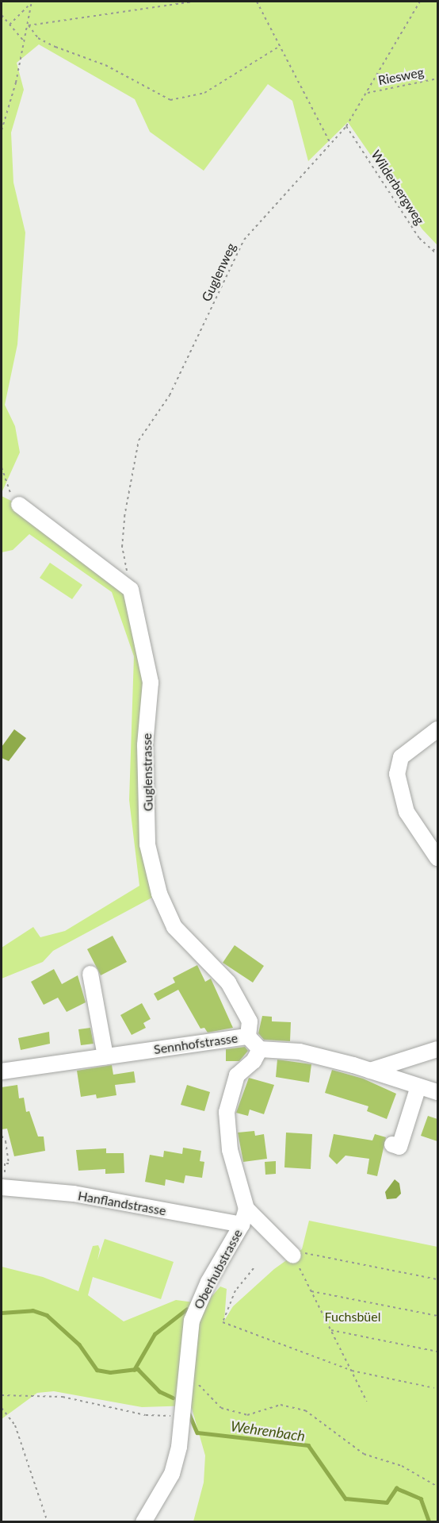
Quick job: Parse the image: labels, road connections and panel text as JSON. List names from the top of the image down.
{
  "streets": {
    "street": [
      "Guglenstrasse",
      "Sennhofstrasse",
      "Hanflandstrasse",
      "Oberhubstrasse"
    ],
    "path": ["Riesweg", "Wilderbergweg", "Guglenweg"]
  },
  "crossings": [
    ["Riesweg", "Guglenweg"],
    ["Wilderbergweg", "Guglenweg"],
    ["Guglenweg", "Guglenstrasse"],
    ["Guglenstrasse", "Sennhofstrasse"],
    ["Hanflandstrasse", "Oberhubstrasse"]
  ],
  "water": ["Wehrenbach"],
  "parks": ["Fuchsbüel"]
}
